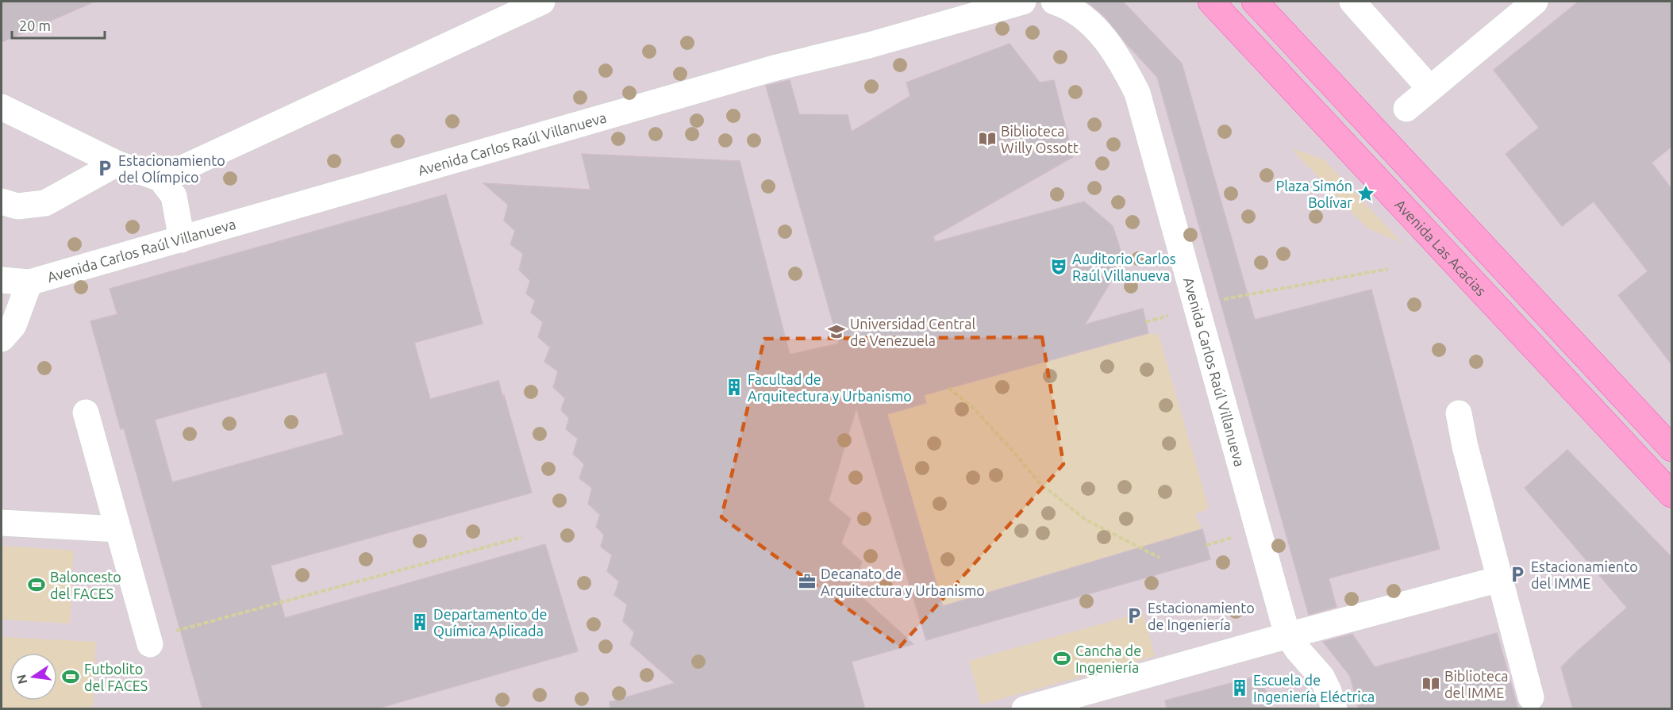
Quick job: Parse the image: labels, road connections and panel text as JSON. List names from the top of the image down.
{
  "streets": {
    "main road": ["Avenida Las Acacias"],
    "lane": ["Avenida Carlos Raúl Villanueva"]
  },
  "places": {
    "library": ["Biblioteca Willy Ossott", "Biblioteca del IMME"],
    "parking": ["Estacionamiento del Olímpico", "Estacionamiento del IMME", "Estacionamiento de Ingeniería"],
    "place": ["Plaza Simón Bolívar"],
    "theatre": ["Auditorio Carlos Raúl Villanueva"],
    "school or university": ["Universidad Central de Venezuela"],
    "building": ["Facultad de Arquitectura y Urbanismo", "Departamento de Química Aplicada", "Escuela de Ingeniería Eléctrica"],
    "office": ["Decanato de Arquitectura y Urbanismo"],
    "sports": ["Baloncesto del FACES", "Cancha de Ingeniería", "Futbolito del FACES"]
  },
  "scale_bar": "20 m",
  "north": "left"
}
